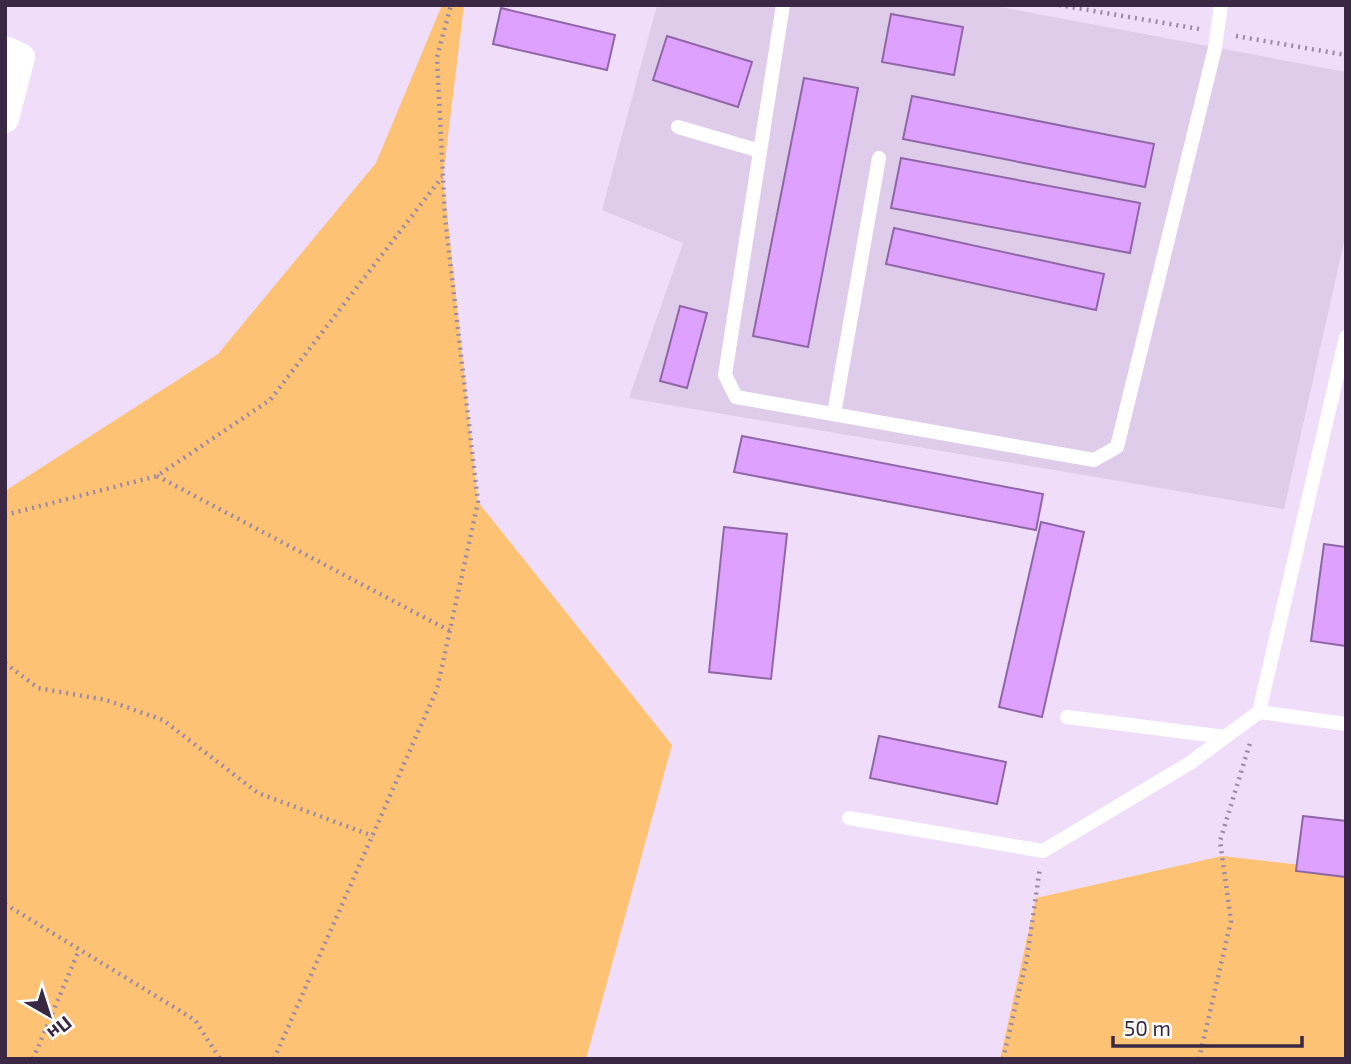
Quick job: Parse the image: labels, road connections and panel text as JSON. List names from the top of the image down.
{
  "scale_bar": "50 m",
  "north": "bottom right"
}
